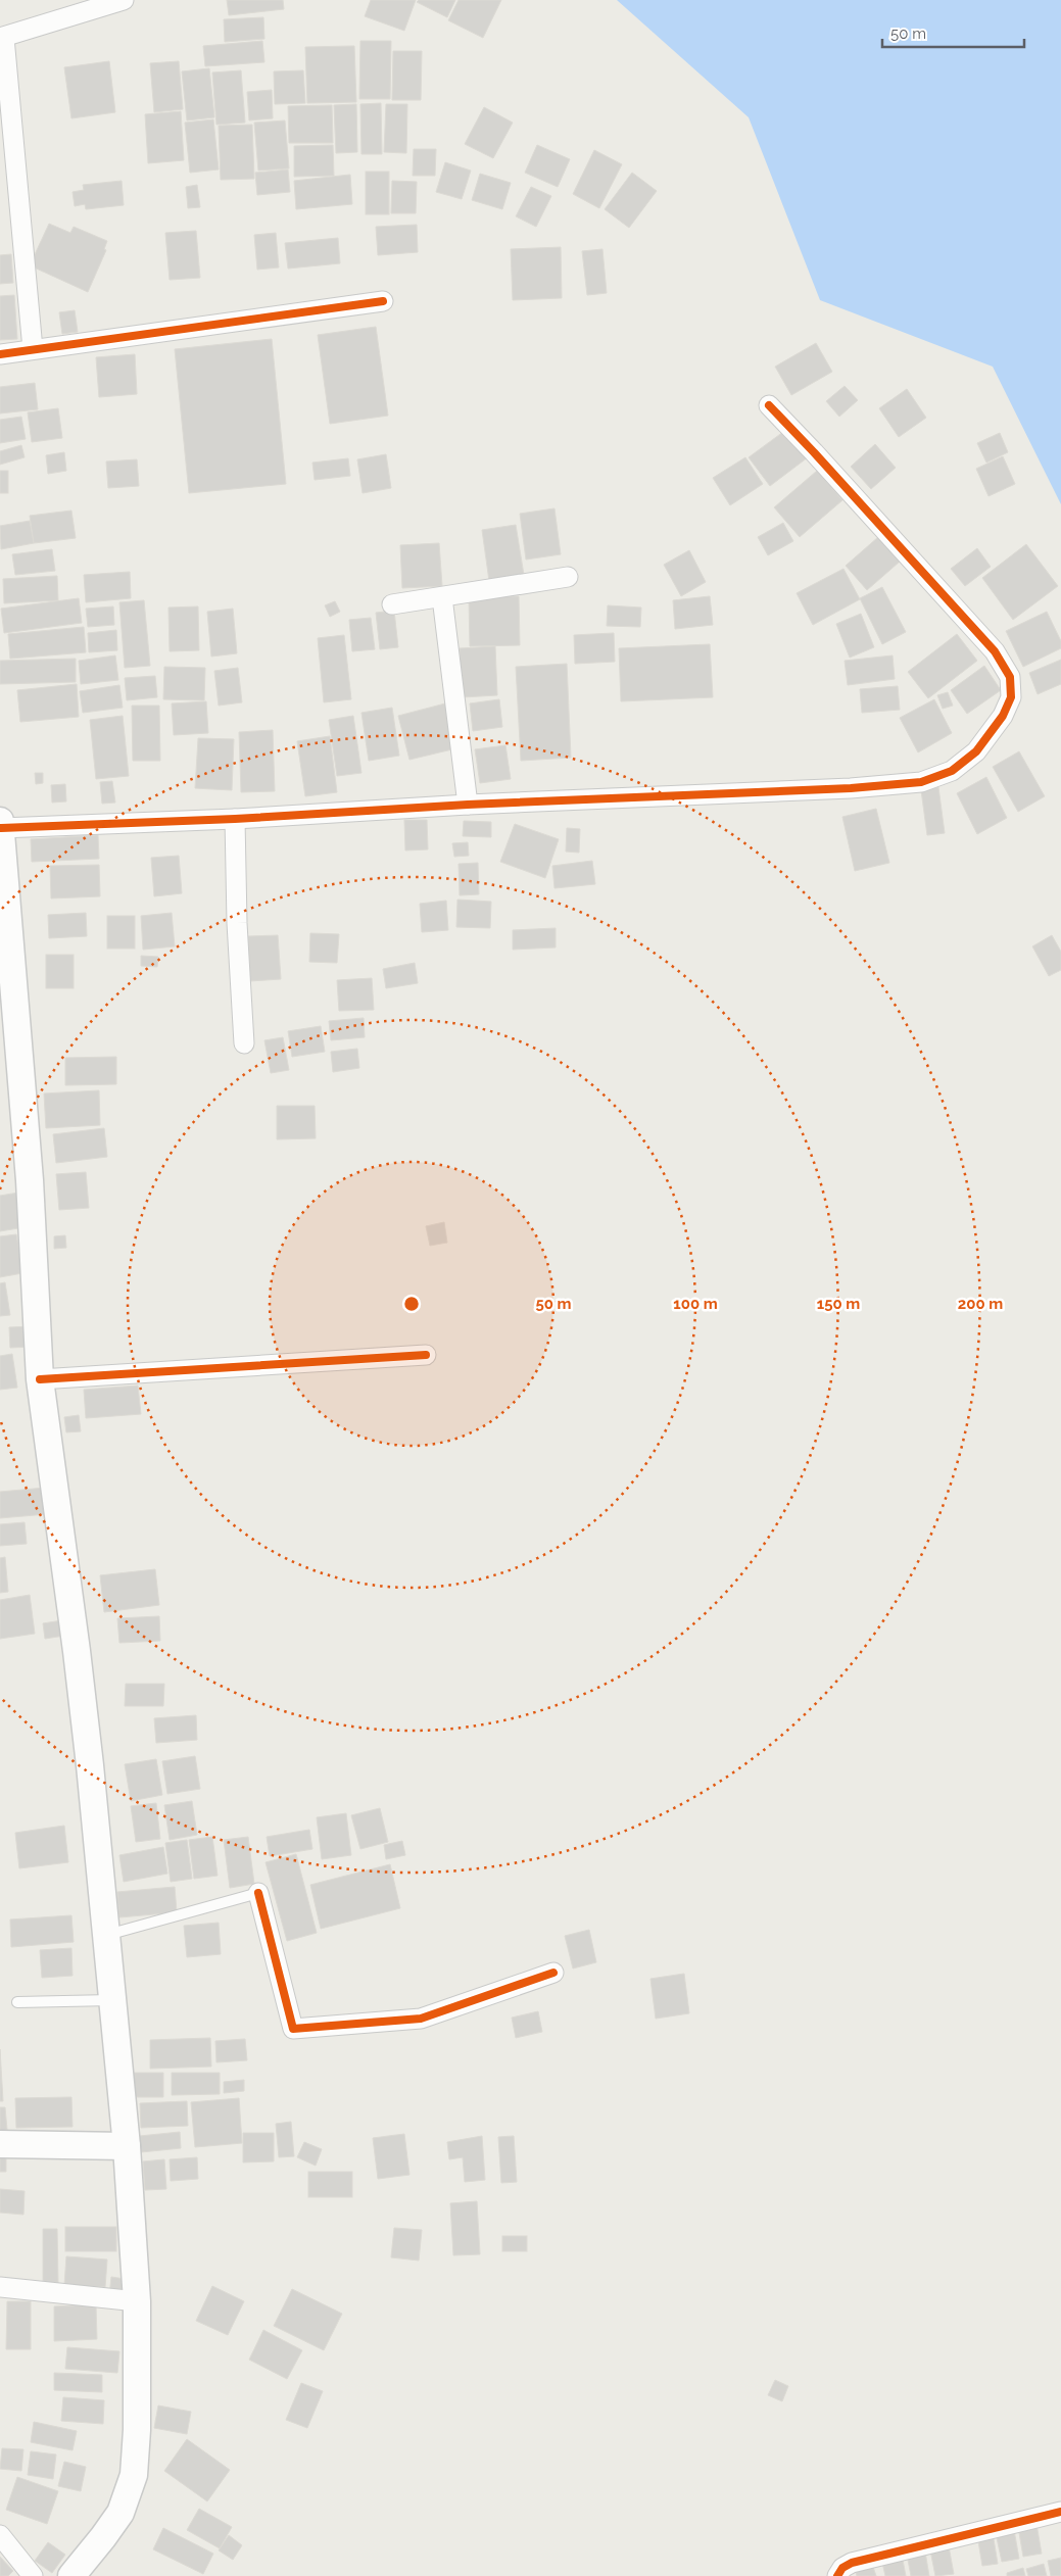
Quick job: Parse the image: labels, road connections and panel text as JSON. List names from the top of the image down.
{
  "scale_bar": "50 m",
  "rings": [
    "50 m",
    "100 m",
    "150 m",
    "200 m"
  ]
}
